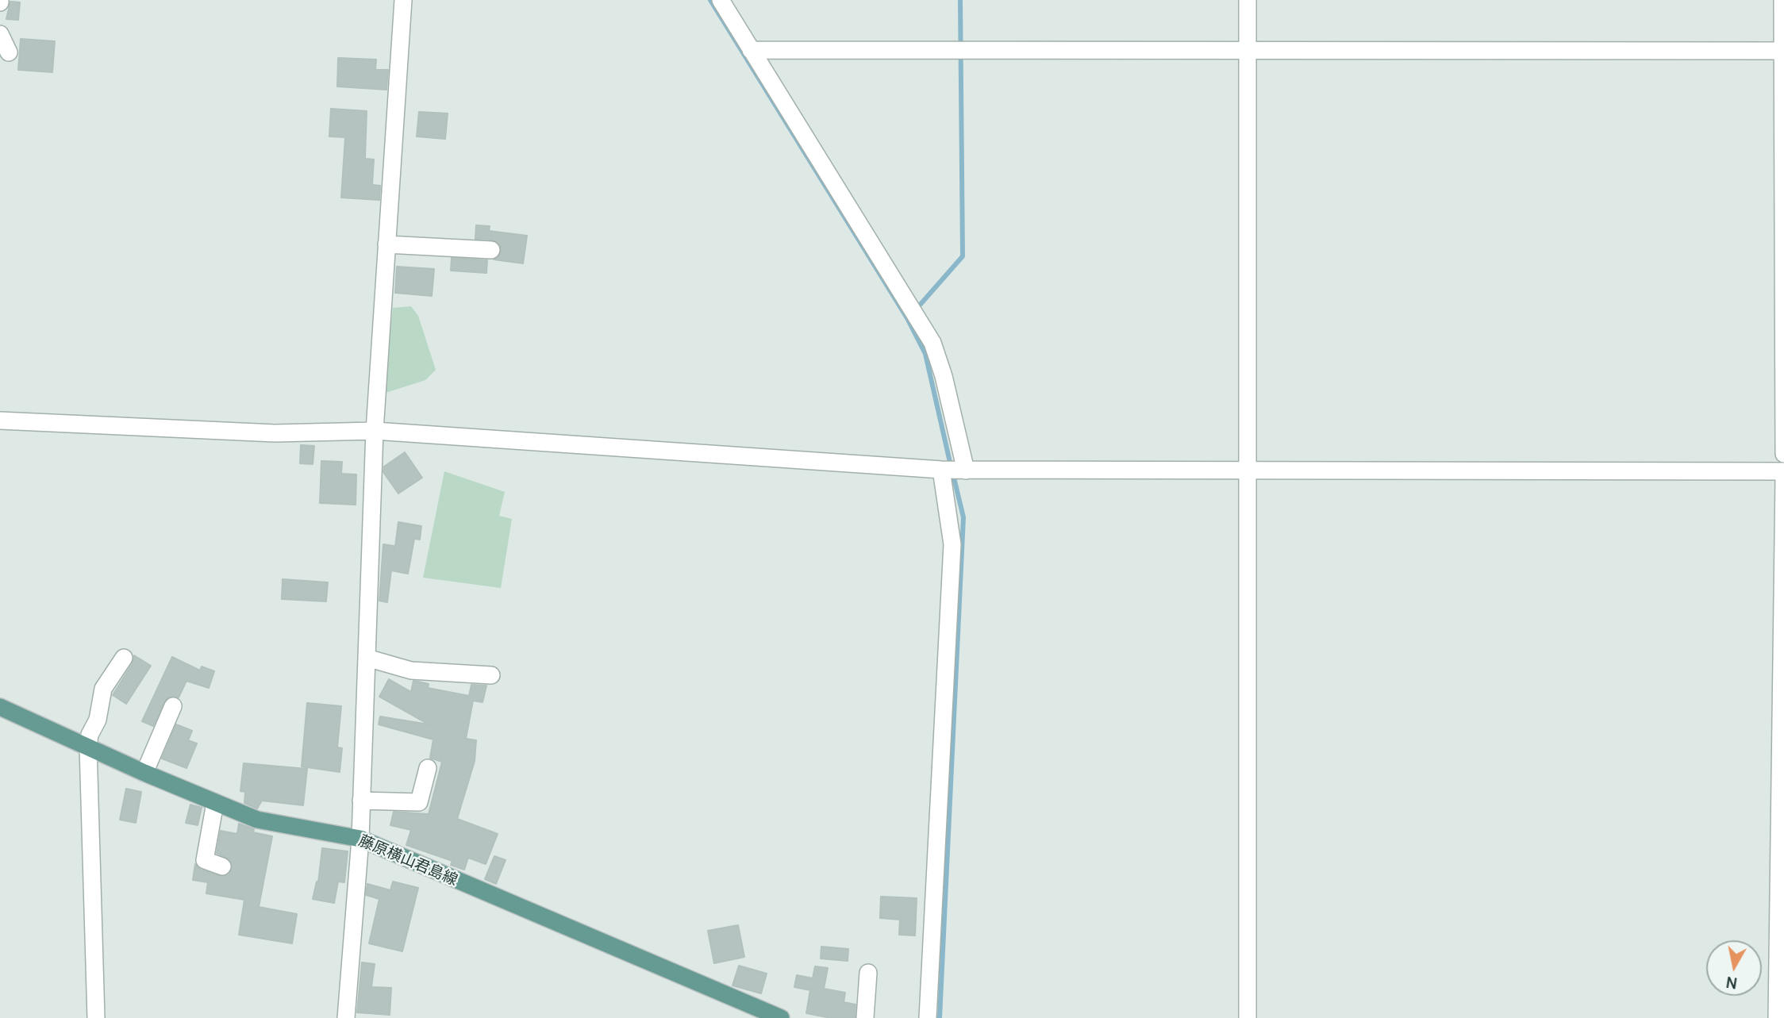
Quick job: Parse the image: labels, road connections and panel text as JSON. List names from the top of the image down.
{
  "streets": {
    "main road": ["藤原横山君島線"]
  },
  "north": "bottom"
}
